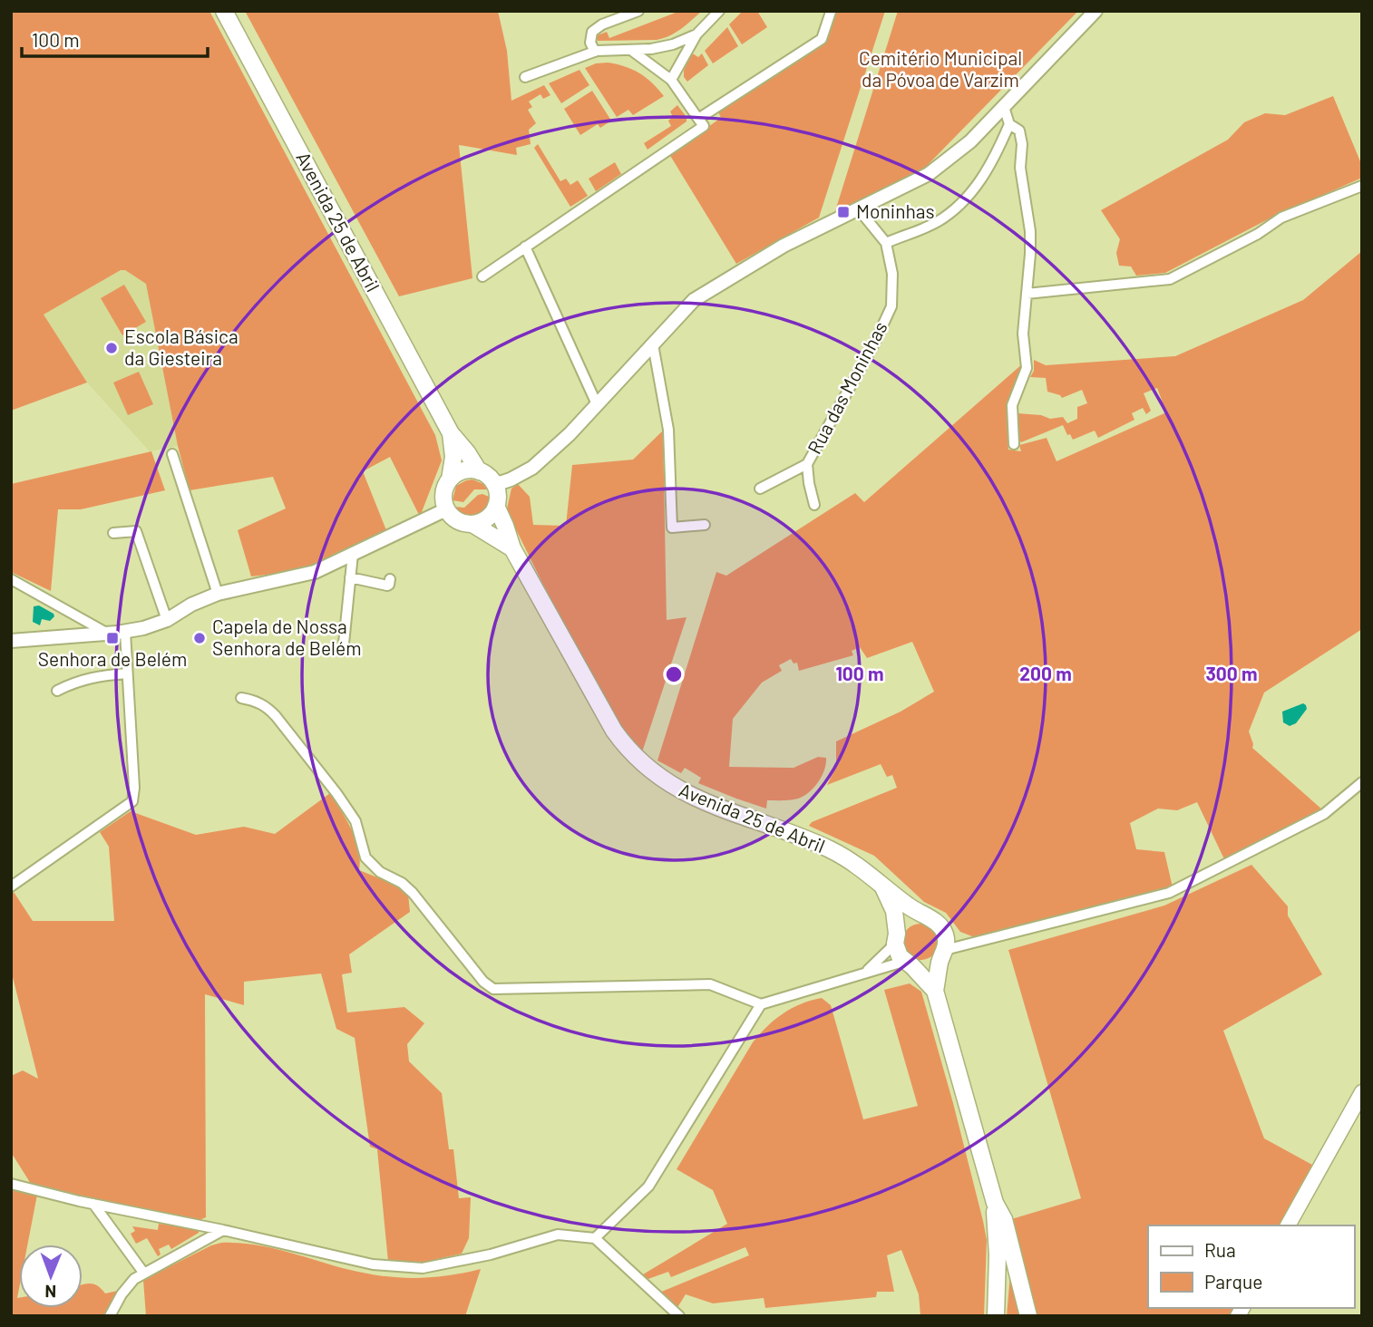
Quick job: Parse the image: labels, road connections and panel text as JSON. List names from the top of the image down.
{
  "streets": {
    "main road": ["Avenida 25 de Abril"],
    "street": ["Rua das Moninhas"]
  },
  "parks": ["Cemitério Municipal da Póvoa de Varzim"],
  "places": {
    "transit": ["Moninhas", "Senhora de Belém"],
    "other": ["Escola Básica da Giesteira", "Capela de Nossa Senhora de Belém"]
  },
  "legend": ["Rua", "Parque"],
  "scale_bar": "100 m",
  "north": "bottom",
  "rings": ["100 m", "200 m", "300 m"]
}
